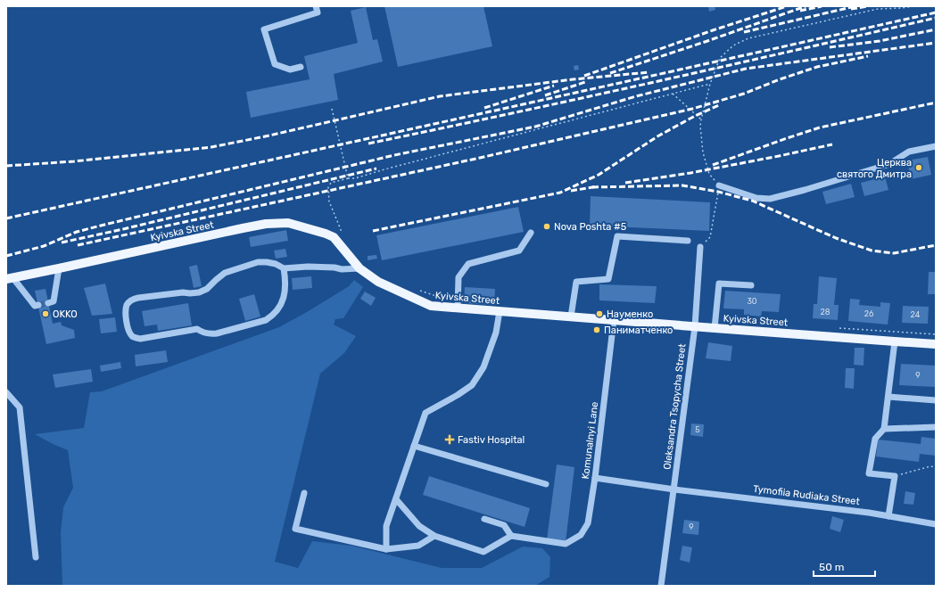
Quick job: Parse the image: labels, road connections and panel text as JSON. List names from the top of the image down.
{
  "streets": {
    "main road": ["Kyivska Street"],
    "street": ["Oleksandra Tsopycha Street", "Komunalnyi Lane", "Tymofiia Rudiaka Street"]
  },
  "crossings": [
    ["Kyivska Street", "Oleksandra Tsopycha Street"],
    ["Kyivska Street", "Komunalnyi Lane"],
    ["Oleksandra Tsopycha Street", "Tymofiia Rudiaka Street"],
    ["Komunalnyi Lane", "Tymofiia Rudiaka Street"]
  ],
  "places": {
    "other": [
      "Церква святого Дмитра",
      "Nova Poshta #5",
      "OKKO",
      "Науменко",
      "Паниматченко"
    ],
    "health": ["Fastiv Hospital"]
  },
  "house_numbers": [
    "30",
    "28",
    "26",
    "24",
    "9",
    "5",
    "9"
  ],
  "scale_bar": "50 m"
}
